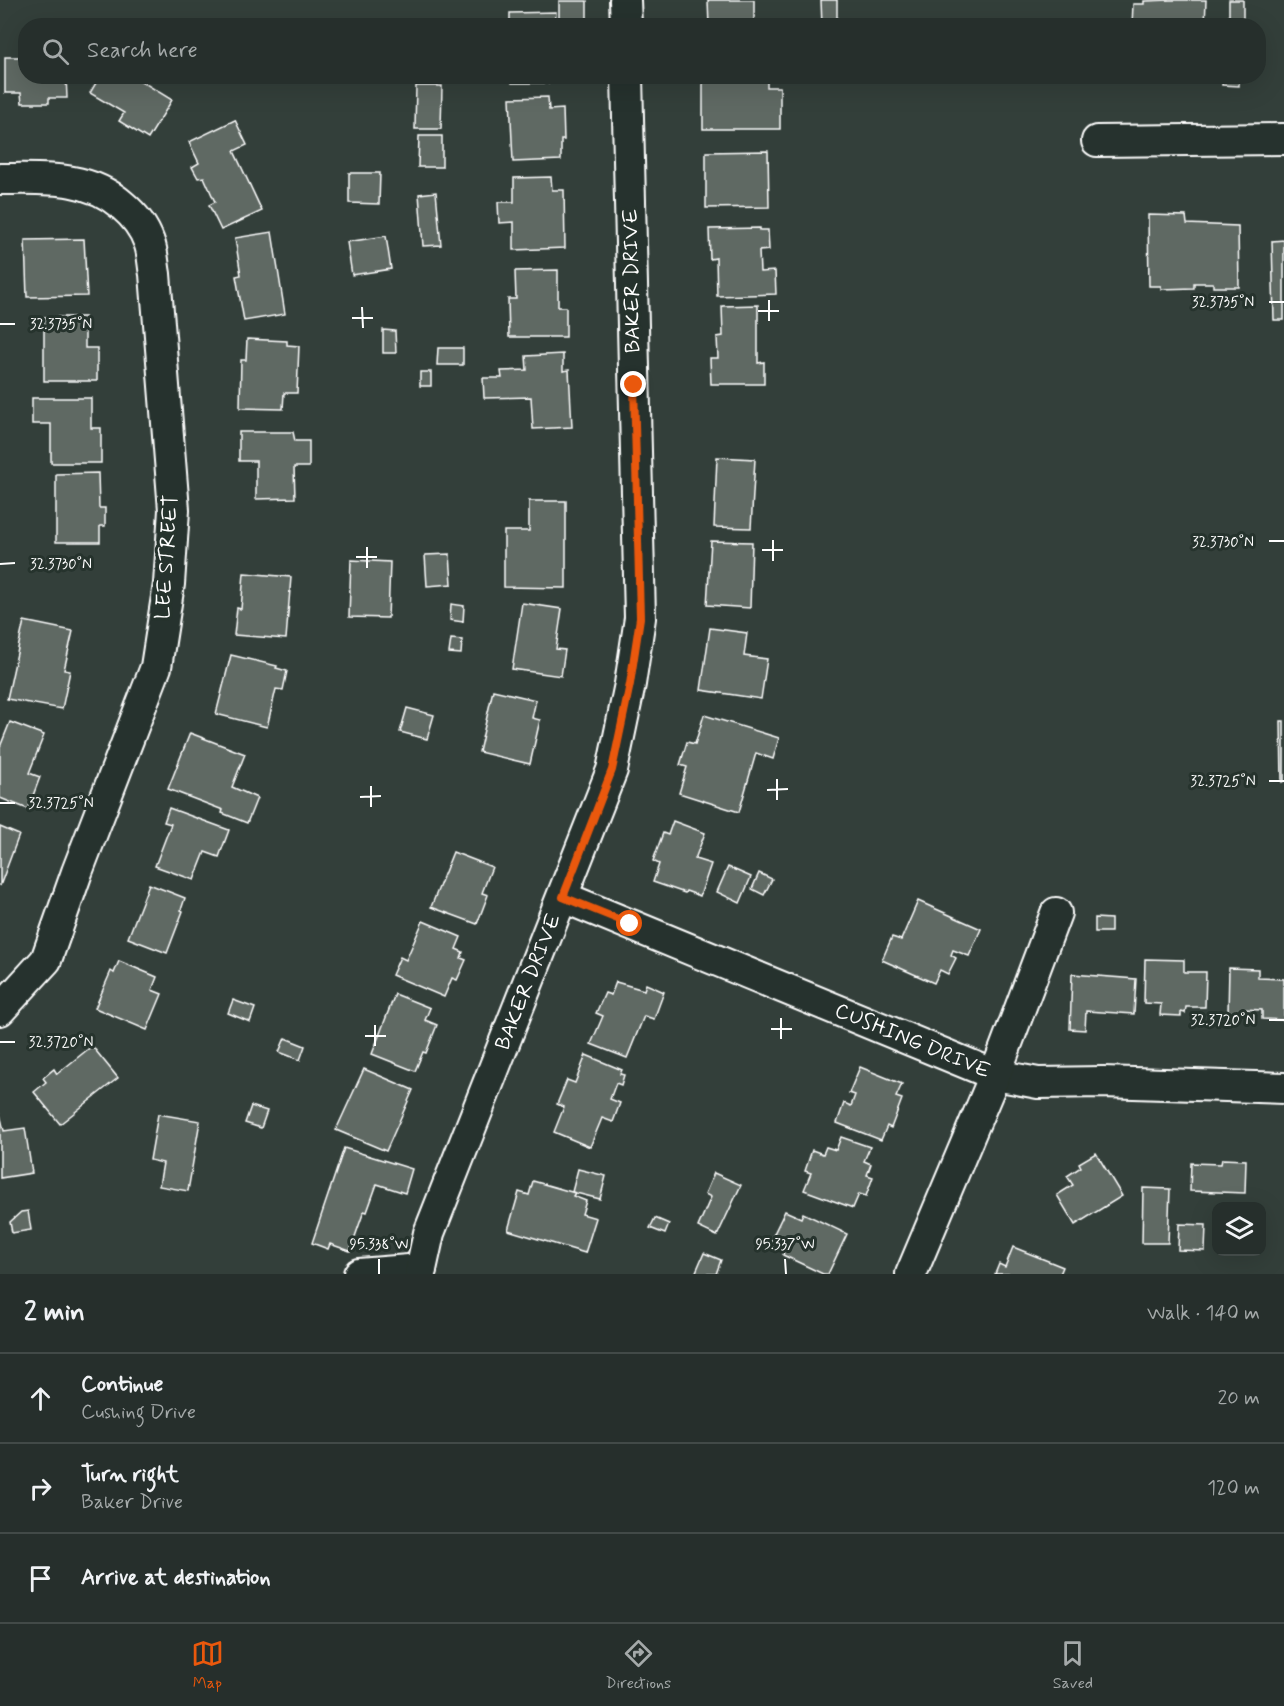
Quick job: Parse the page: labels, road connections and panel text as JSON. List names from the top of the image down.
{
  "streets": {
    "street": ["BAKER DRIVE", "LEE STREET", "CUSHING DRIVE"]
  },
  "crossings": [
    ["BAKER DRIVE", "CUSHING DRIVE"]
  ],
  "page": {
    "search": "Search here",
    "heading": ["2 min", "Walk · 140 m"],
    "list": [
      ["Continue", "Cushing Drive", "20 m"],
      ["Turn right", "Baker Drive", "120 m"],
      "Arrive at destination"
    ],
    "nav": ["Map", "Directions", "Saved"]
  },
  "coordinates": [
    "32.3735°N",
    "32.3730°N",
    "32.3725°N",
    "32.3720°N",
    "95.338°W",
    "95.337°W"
  ]
}
